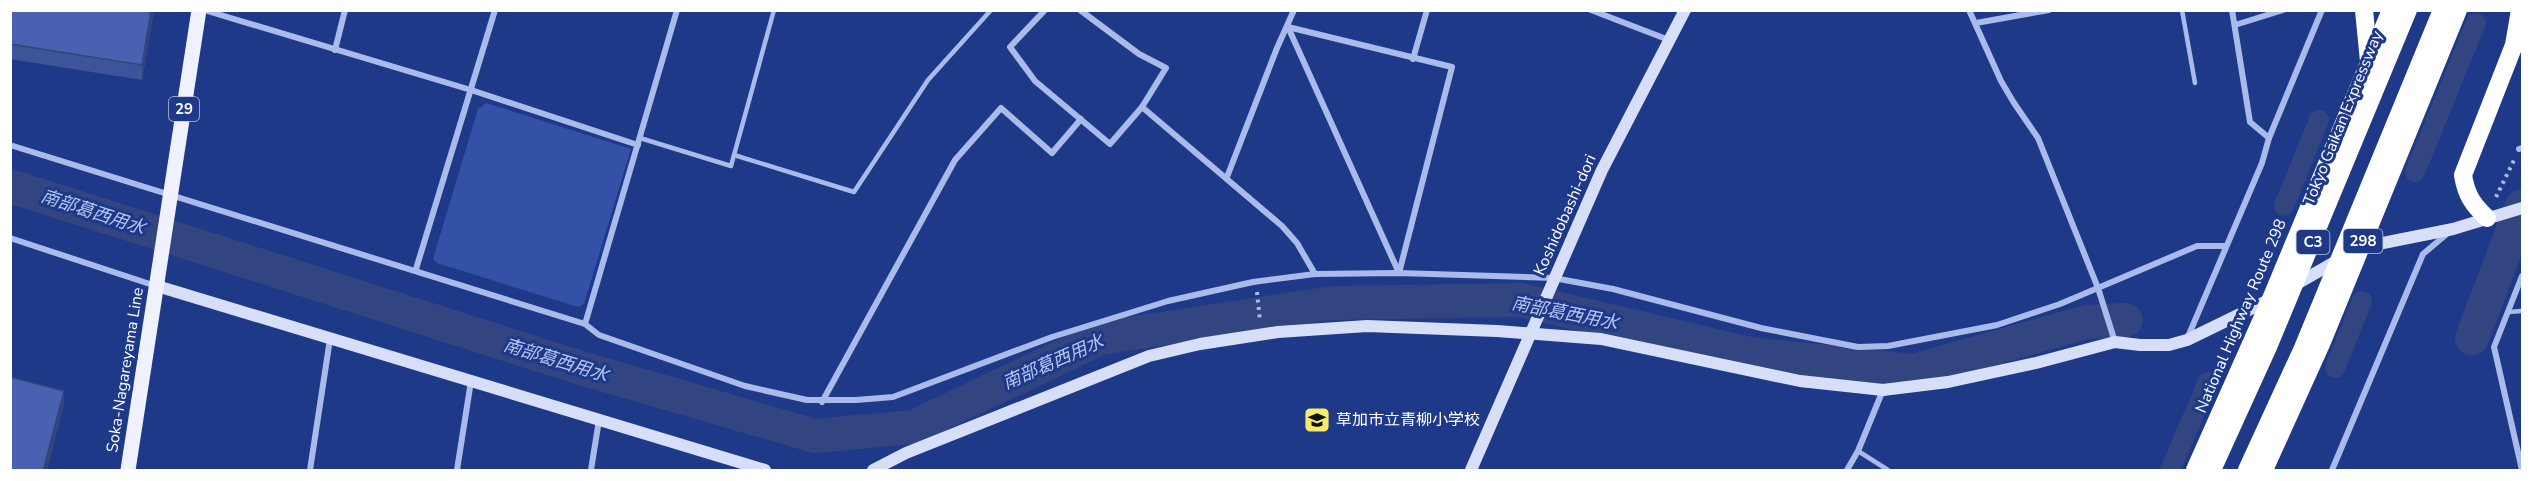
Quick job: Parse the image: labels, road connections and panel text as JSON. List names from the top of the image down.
{
  "streets": {
    "highway": [
      "Tokyo Gaikan Expressway",
      "298",
      "C3",
      "National Highway Route 298"
    ],
    "main road": ["29", "Soka-Nagareyama Line"],
    "street": ["Koshidobashi-dori"]
  },
  "crossings": [
    ["29", "Soka-Nagareyama Line"]
  ],
  "water": ["南部葛西用水"],
  "places": {
    "school or university": ["草加市立青柳小学校"]
  }
}
